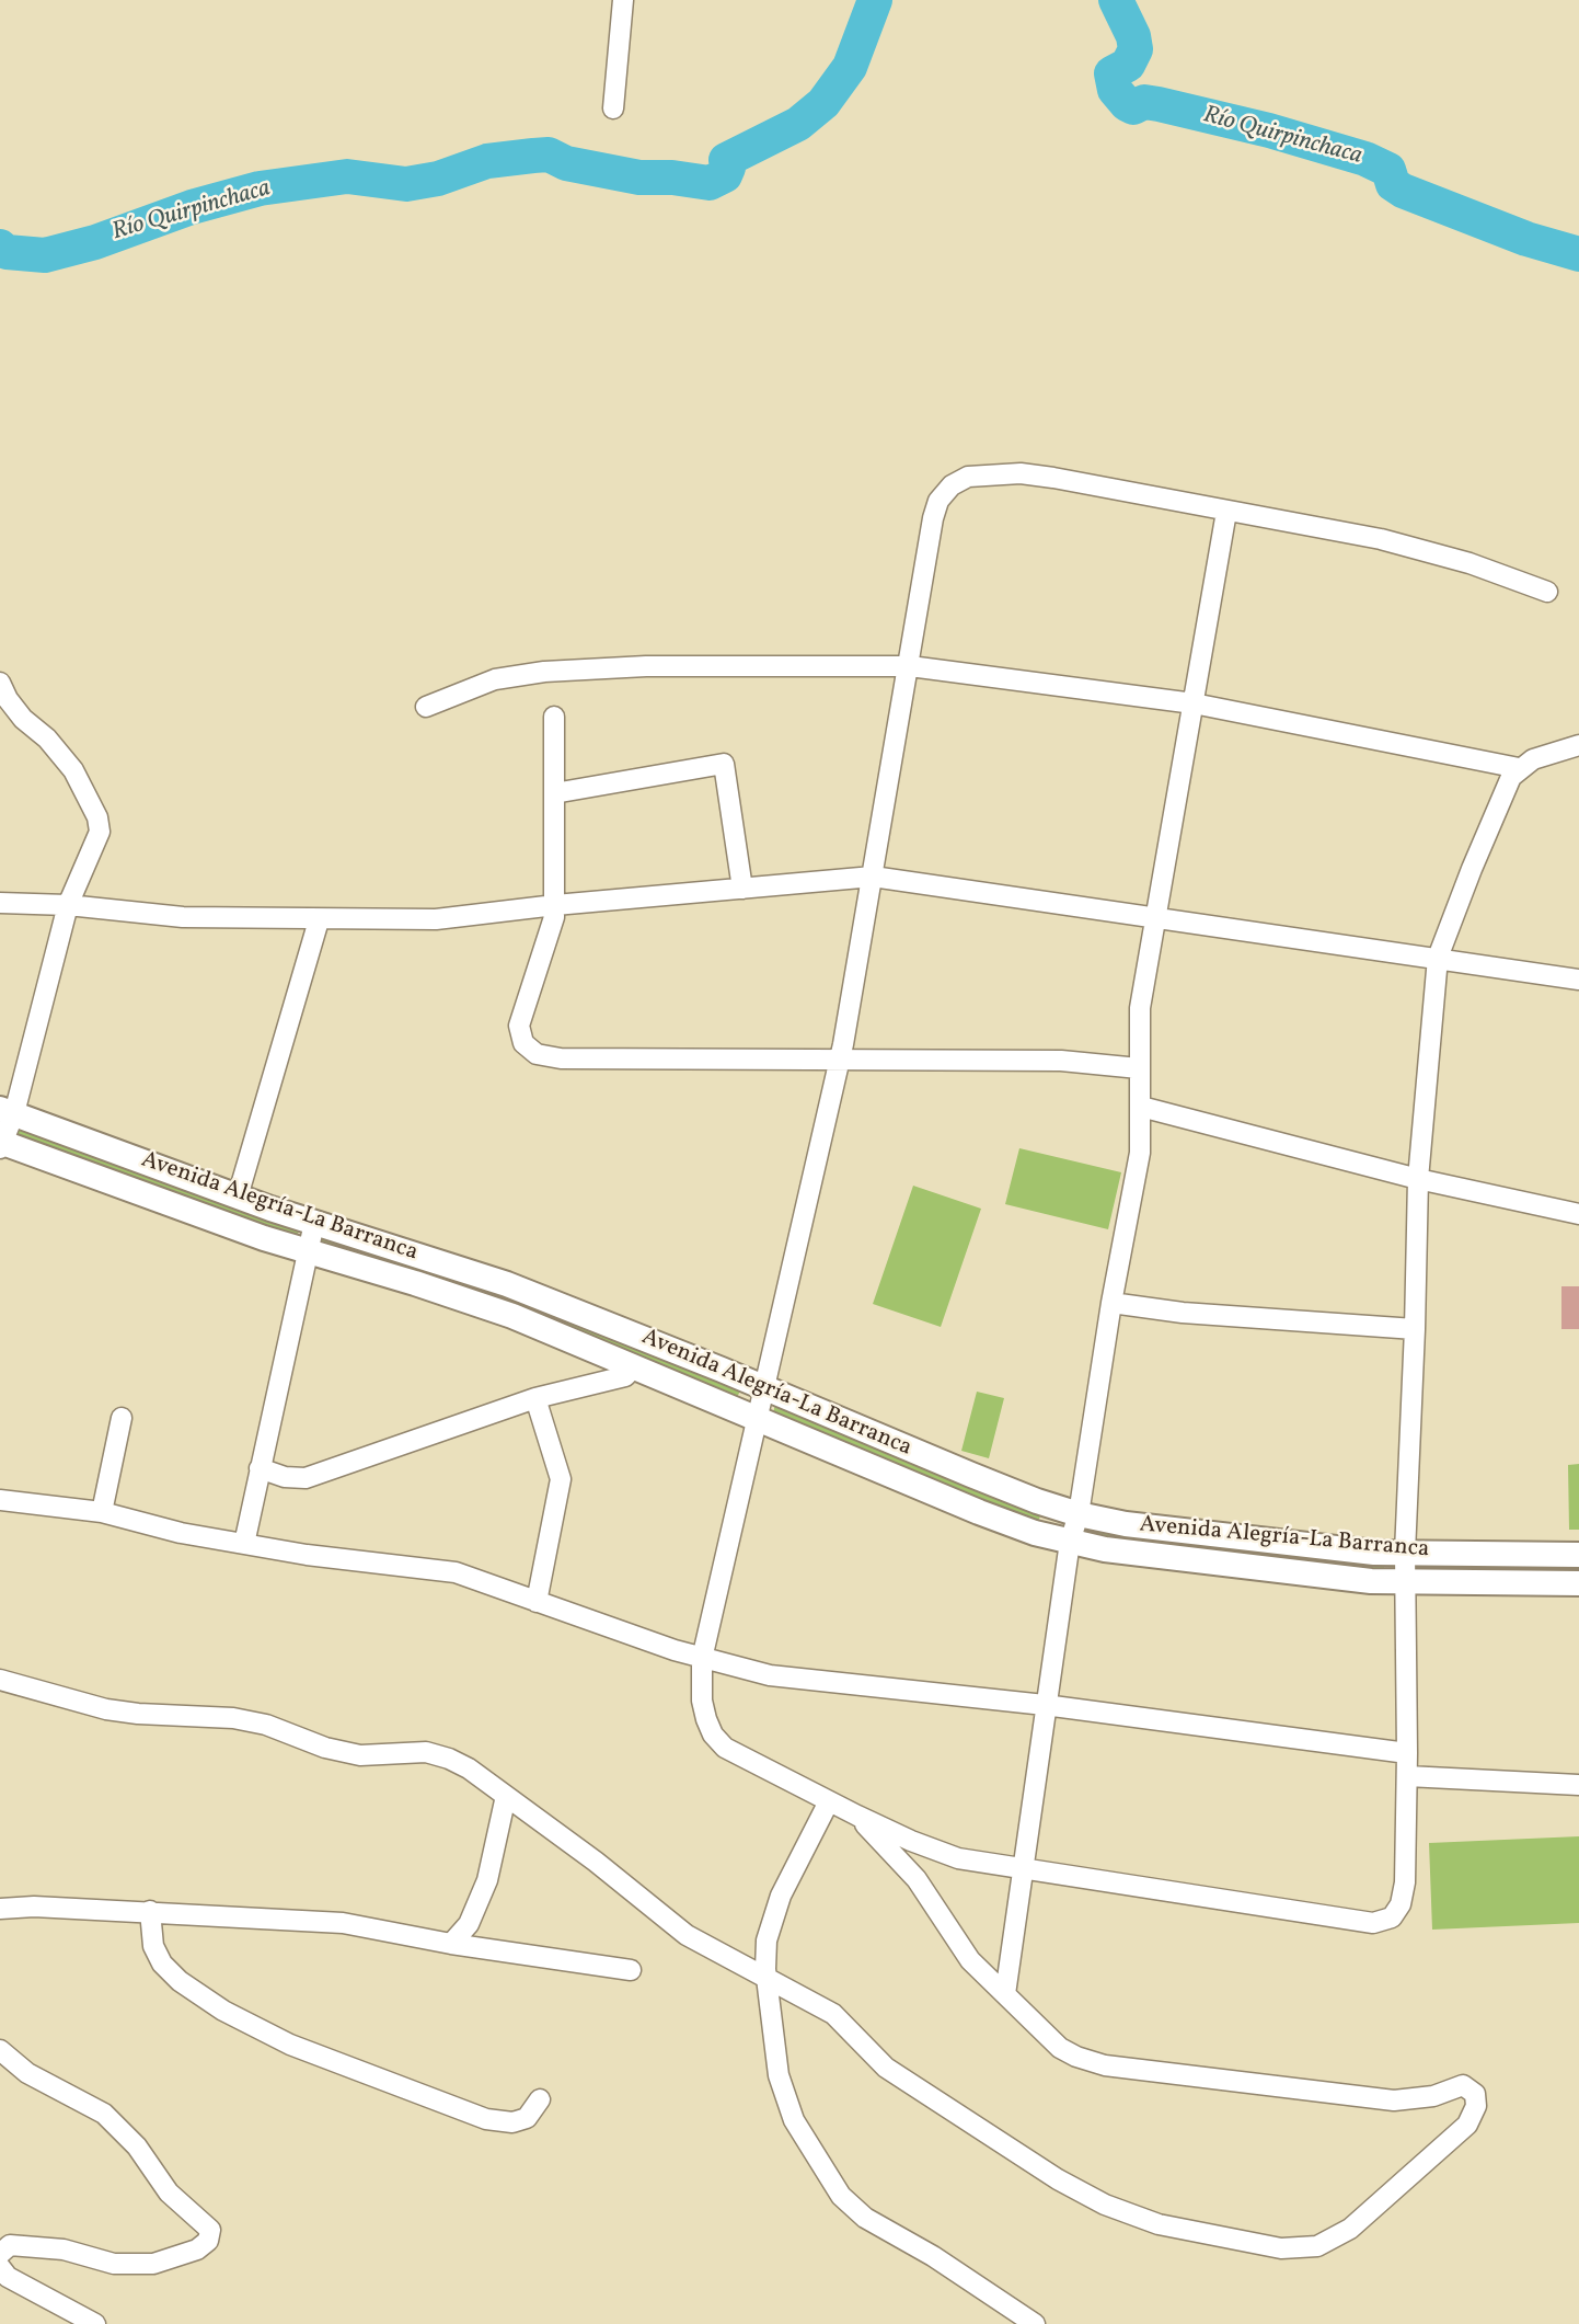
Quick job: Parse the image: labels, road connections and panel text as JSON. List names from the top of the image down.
{
  "streets": {
    "main road": ["Avenida Alegría-La Barranca"]
  },
  "water": ["Río Quirpinchaca"]
}
